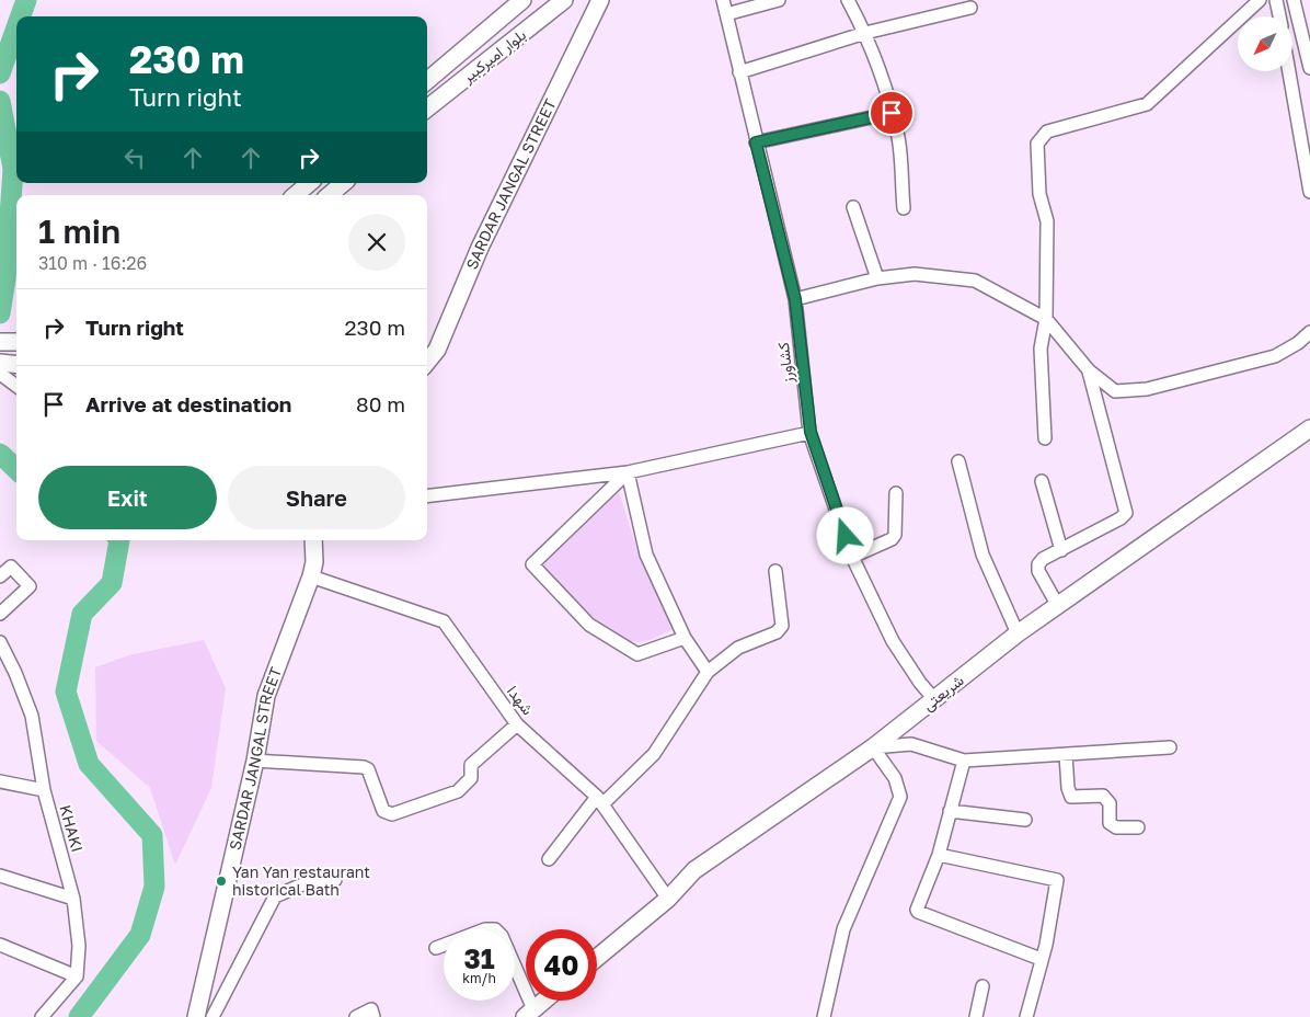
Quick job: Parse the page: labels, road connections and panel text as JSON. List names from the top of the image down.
{
  "streets": {
    "main road": ["بلوار امیرکبیر", "SARDAR JANGAL STREET", "شریعتی"],
    "street": ["کشاورز", "شهدا", "KHAKI"]
  },
  "crossings": [
    ["SARDAR JANGAL STREET", "شهدا"],
    ["کشاورز", "شریعتی"],
    ["شریعتی", "شهدا"]
  ],
  "places": ["Yan Yan restaurant historical Bath"],
  "north": "bottom left",
  "page": {
    "turn": ["230 m", "Turn right"],
    "heading": ["1 min", "310 m · 16:26"],
    "list": [
      {
        "name": "Turn right",
        "value": "230 m"
      },
      {
        "name": "Arrive at destination",
        "value": "80 m"
      }
    ],
    "buttons": ["Exit", "Share"],
    "speed": "31 km/h",
    "limit": "40"
  }
}
